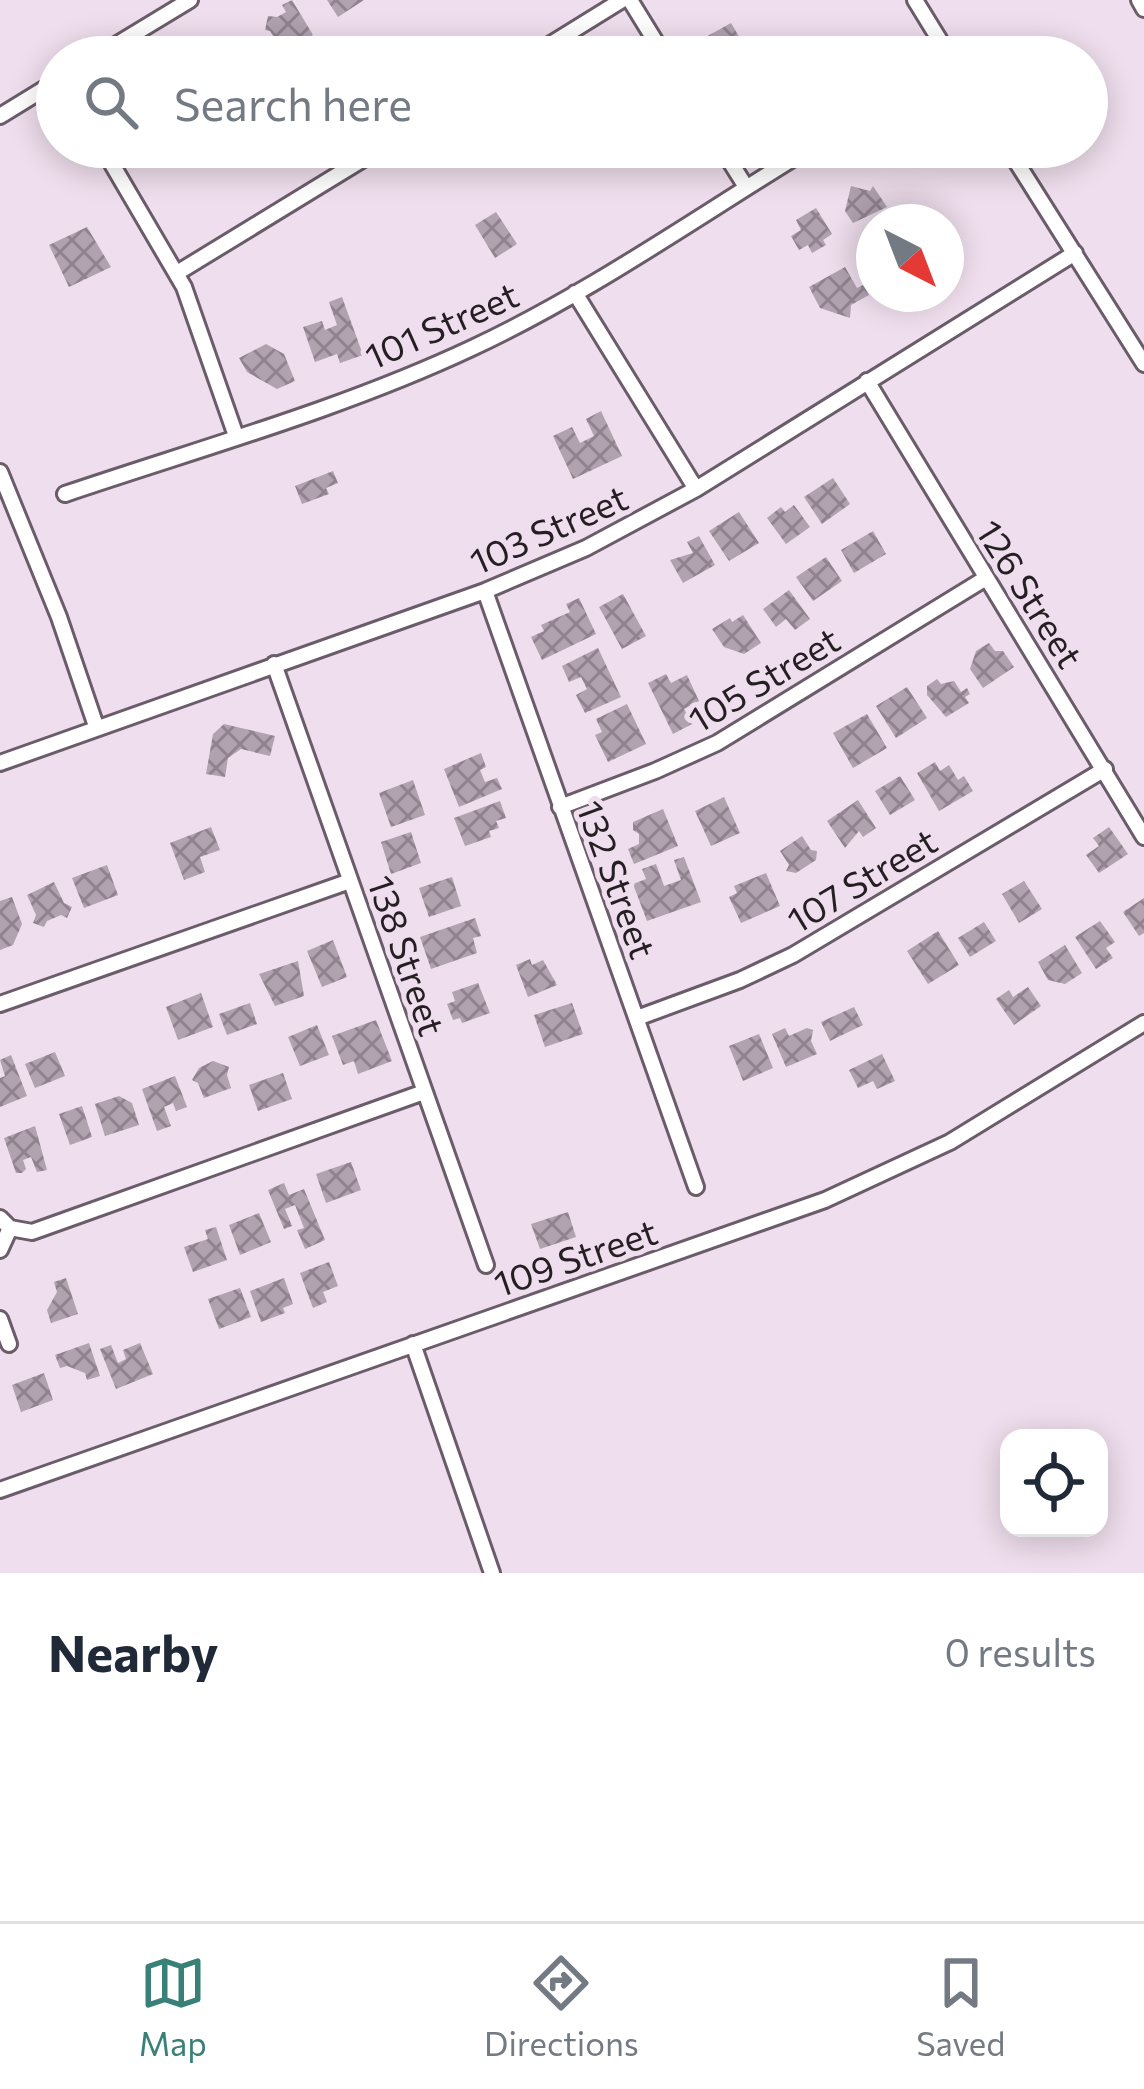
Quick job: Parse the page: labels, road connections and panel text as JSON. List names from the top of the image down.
{
  "streets": {
    "street": [
      "101 Street",
      "103 Street",
      "126 Street",
      "105 Street",
      "132 Street",
      "107 Street",
      "138 Street",
      "109 Street"
    ]
  },
  "crossings": [
    ["103 Street", "126 Street"],
    ["103 Street", "132 Street"],
    ["103 Street", "138 Street"],
    ["126 Street", "105 Street"],
    ["126 Street", "107 Street"],
    ["105 Street", "132 Street"],
    ["132 Street", "107 Street"]
  ],
  "north": "bottom right",
  "page": {
    "search": "Search here",
    "heading": ["Nearby", "0 results"],
    "nav": ["Map", "Directions", "Saved"]
  }
}
